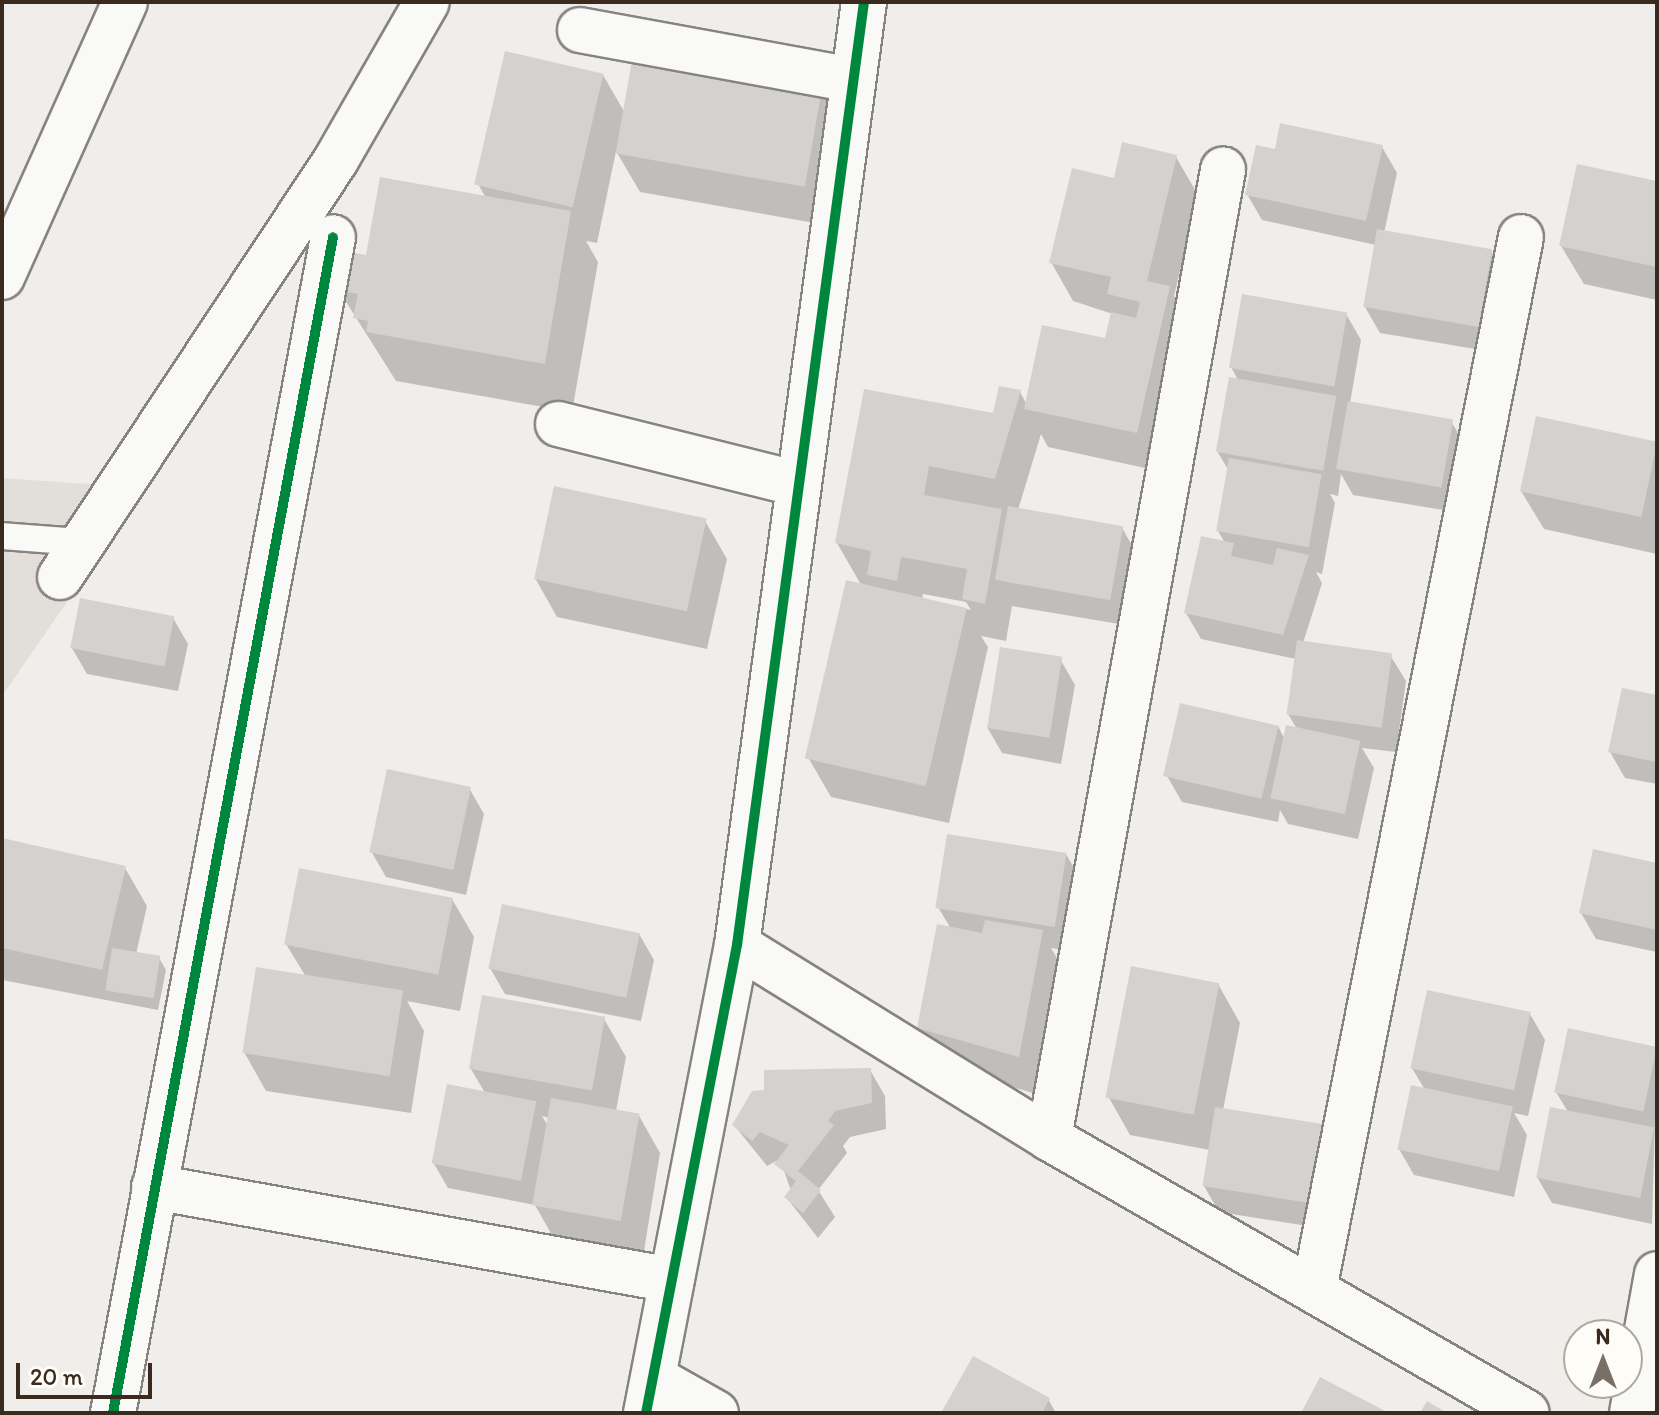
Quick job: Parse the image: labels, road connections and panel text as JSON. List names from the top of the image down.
{
  "scale_bar": "20 m",
  "north": "top"
}
